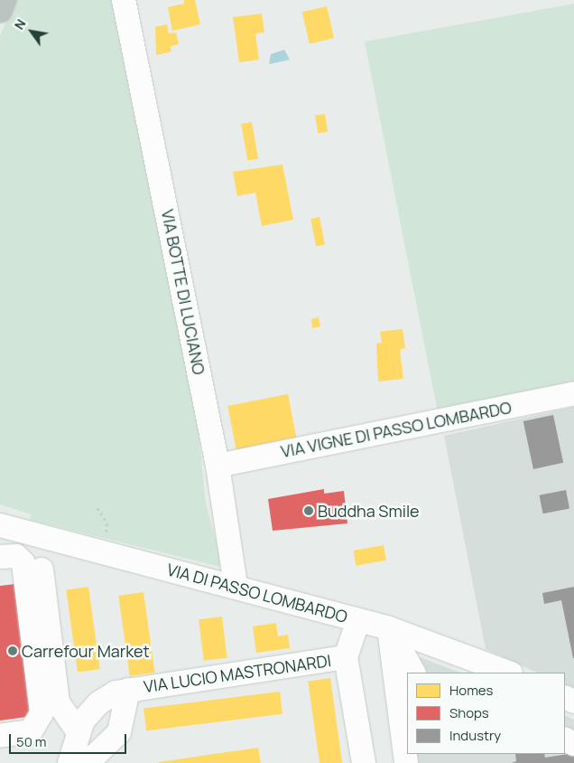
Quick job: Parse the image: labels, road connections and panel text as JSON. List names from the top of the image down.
{
  "streets": {
    "street": [
      "VIA BOTTE DI LUCIANO",
      "VIA VIGNE DI PASSO LOMBARDO",
      "VIA DI PASSO LOMBARDO",
      "VIA LUCIO MASTRONARDI"
    ]
  },
  "crossings": [
    ["VIA BOTTE DI LUCIANO", "VIA VIGNE DI PASSO LOMBARDO"],
    ["VIA BOTTE DI LUCIANO", "VIA DI PASSO LOMBARDO"]
  ],
  "places": ["Buddha Smile", "Carrefour Market"],
  "legend": ["Homes", "Shops", "Industry"],
  "scale_bar": "50 m",
  "north": "top left"
}
